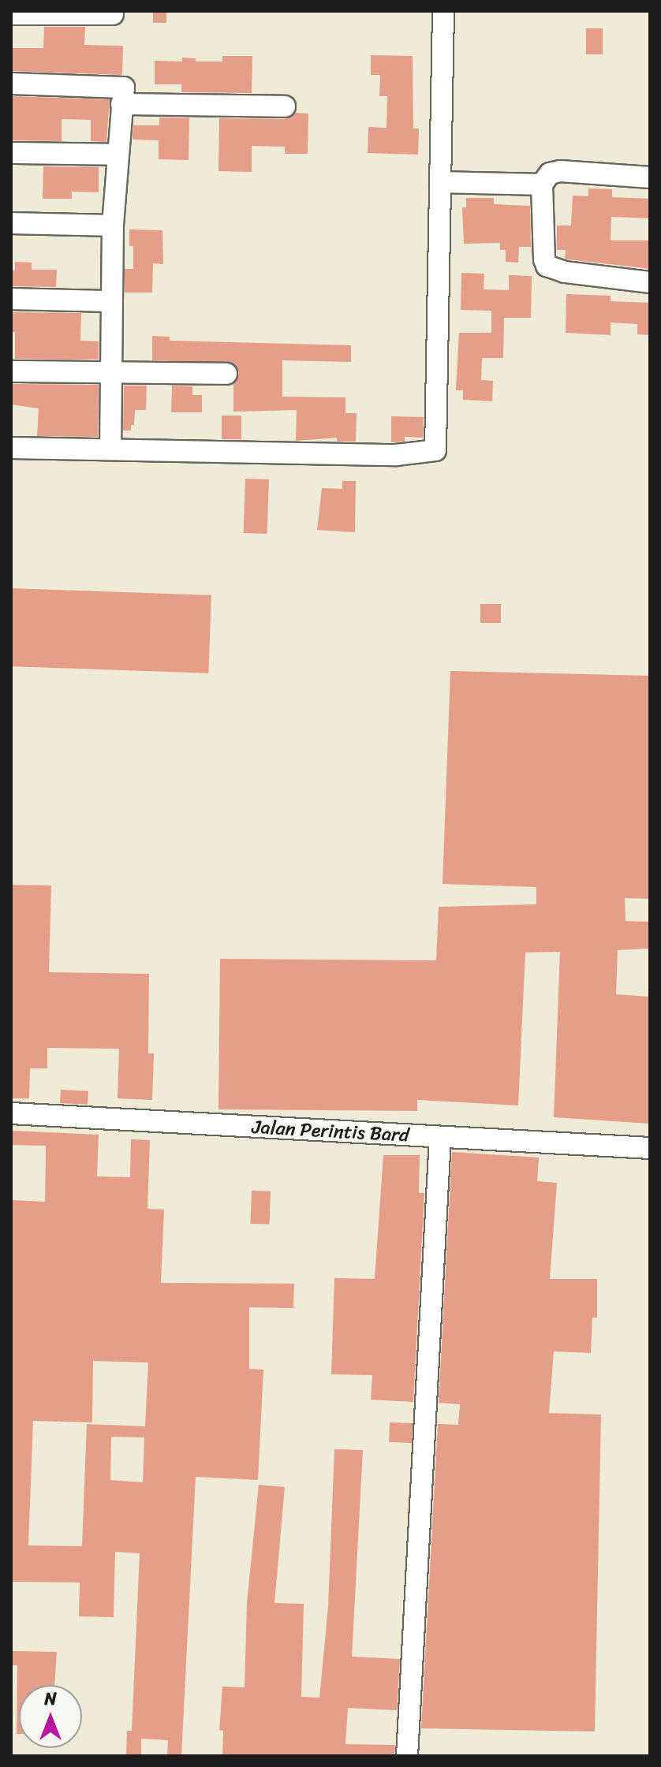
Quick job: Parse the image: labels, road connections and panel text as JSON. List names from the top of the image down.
{
  "streets": {
    "street": ["Jalan Perintis Bard"]
  },
  "north": "top"
}
